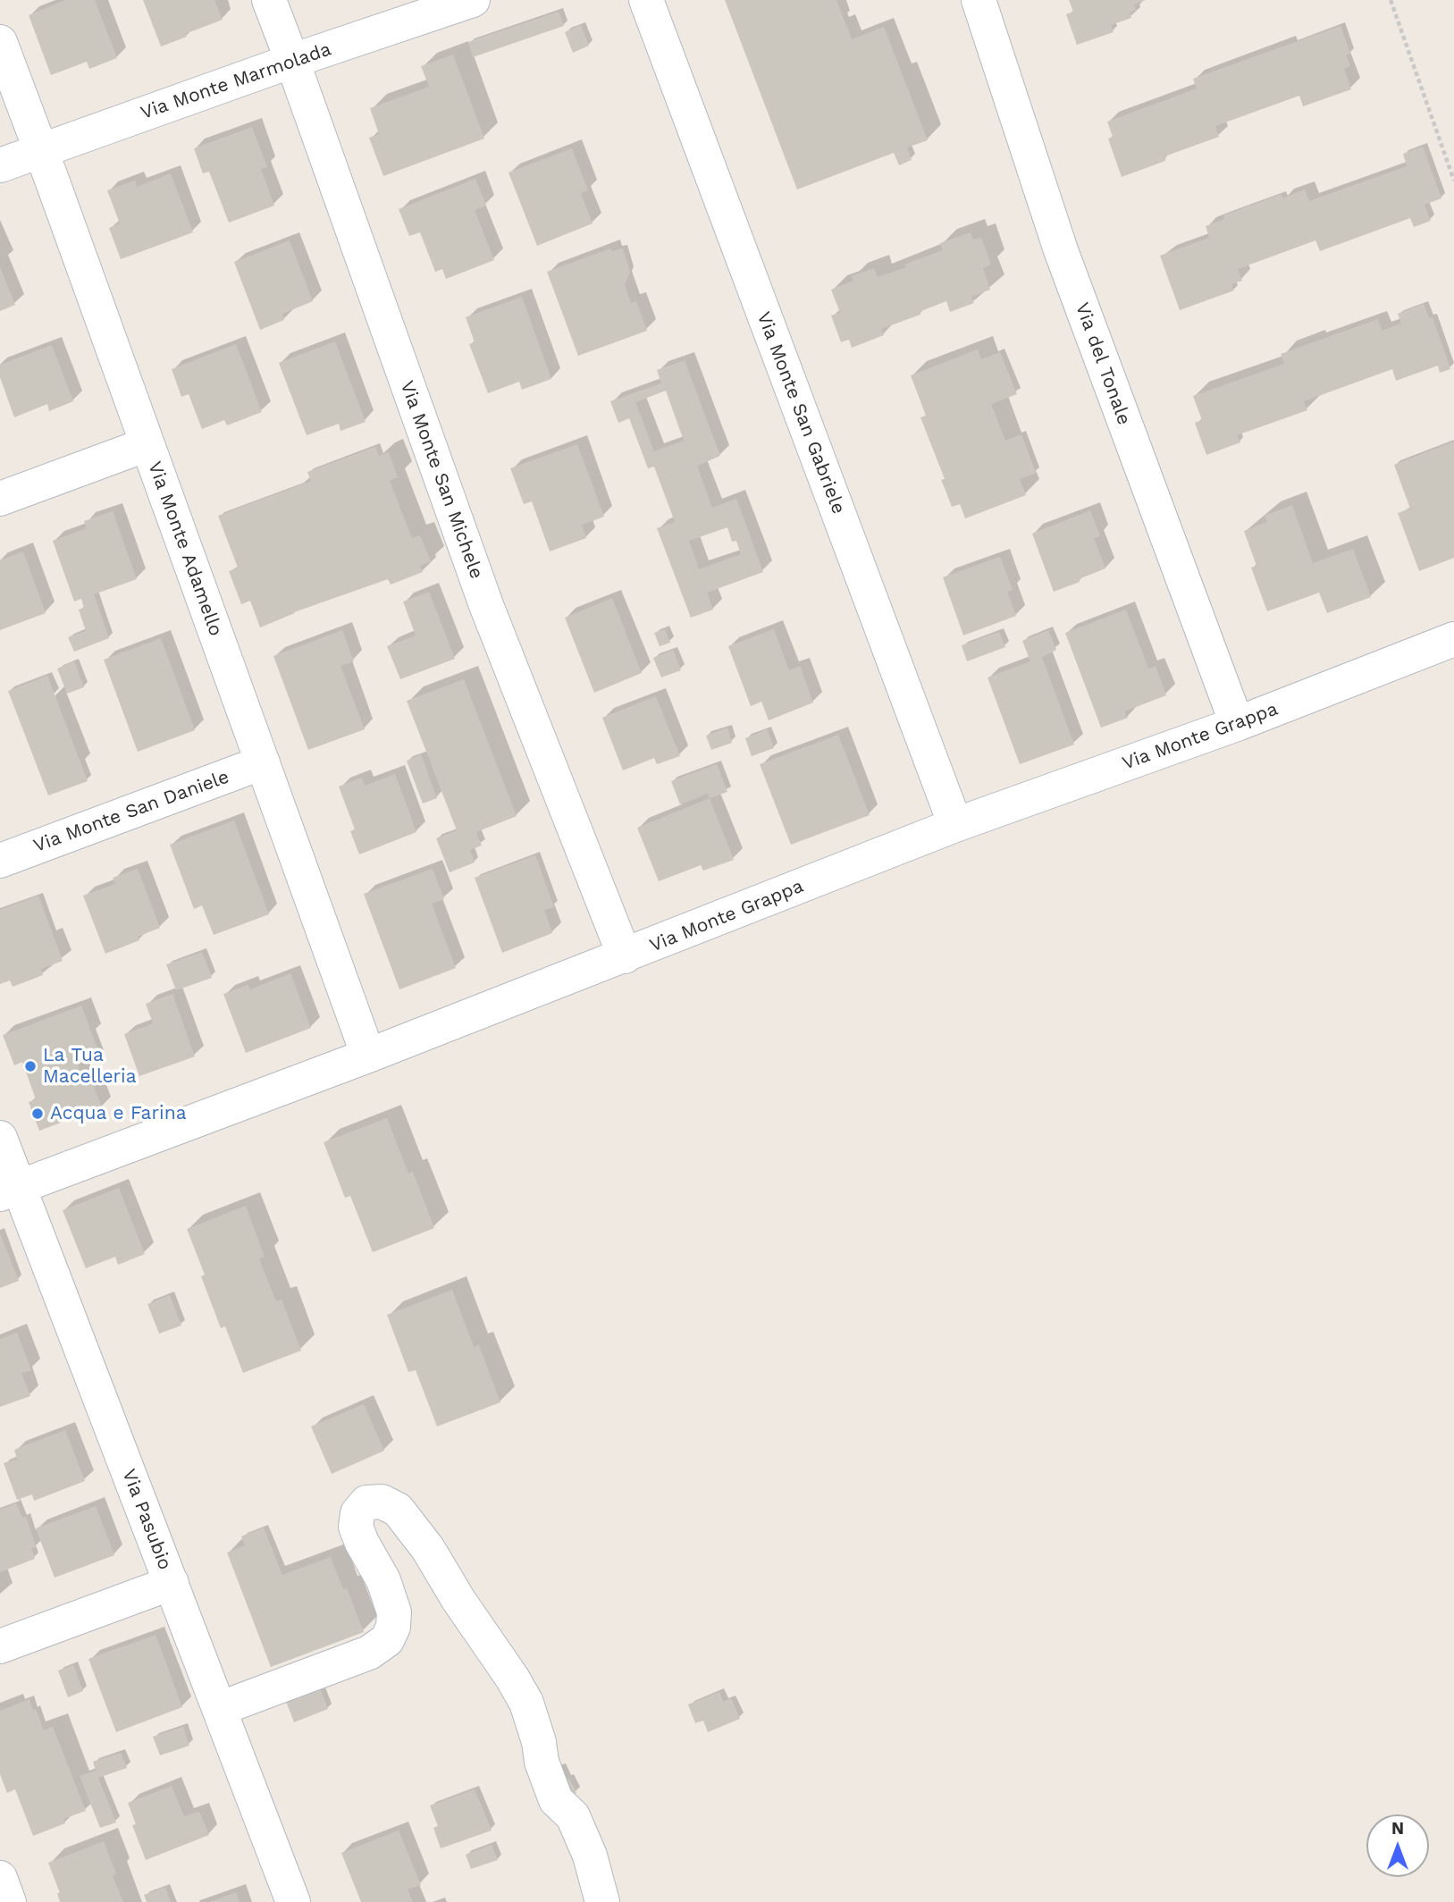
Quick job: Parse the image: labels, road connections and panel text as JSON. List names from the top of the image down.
{
  "streets": {
    "street": [
      "Via Monte Marmolada",
      "Via del Tonale",
      "Via Monte San Gabriele",
      "Via Monte San Michele",
      "Via Monte Adamello",
      "Via Monte Grappa",
      "Via Monte San Daniele",
      "Via Pasubio"
    ]
  },
  "crossings": [
    ["Via Monte Marmolada", "Via Monte San Michele"],
    ["Via Monte Marmolada", "Via Monte Adamello"],
    ["Via del Tonale", "Via Monte Grappa"],
    ["Via Monte San Gabriele", "Via Monte Grappa"],
    ["Via Monte San Michele", "Via Monte Grappa"],
    ["Via Monte Adamello", "Via Monte Grappa"],
    ["Via Monte Adamello", "Via Monte San Daniele"],
    ["Via Monte Grappa", "Via Pasubio"]
  ],
  "places": ["La Tua Macelleria", "Acqua e Farina"],
  "north": "top"
}
